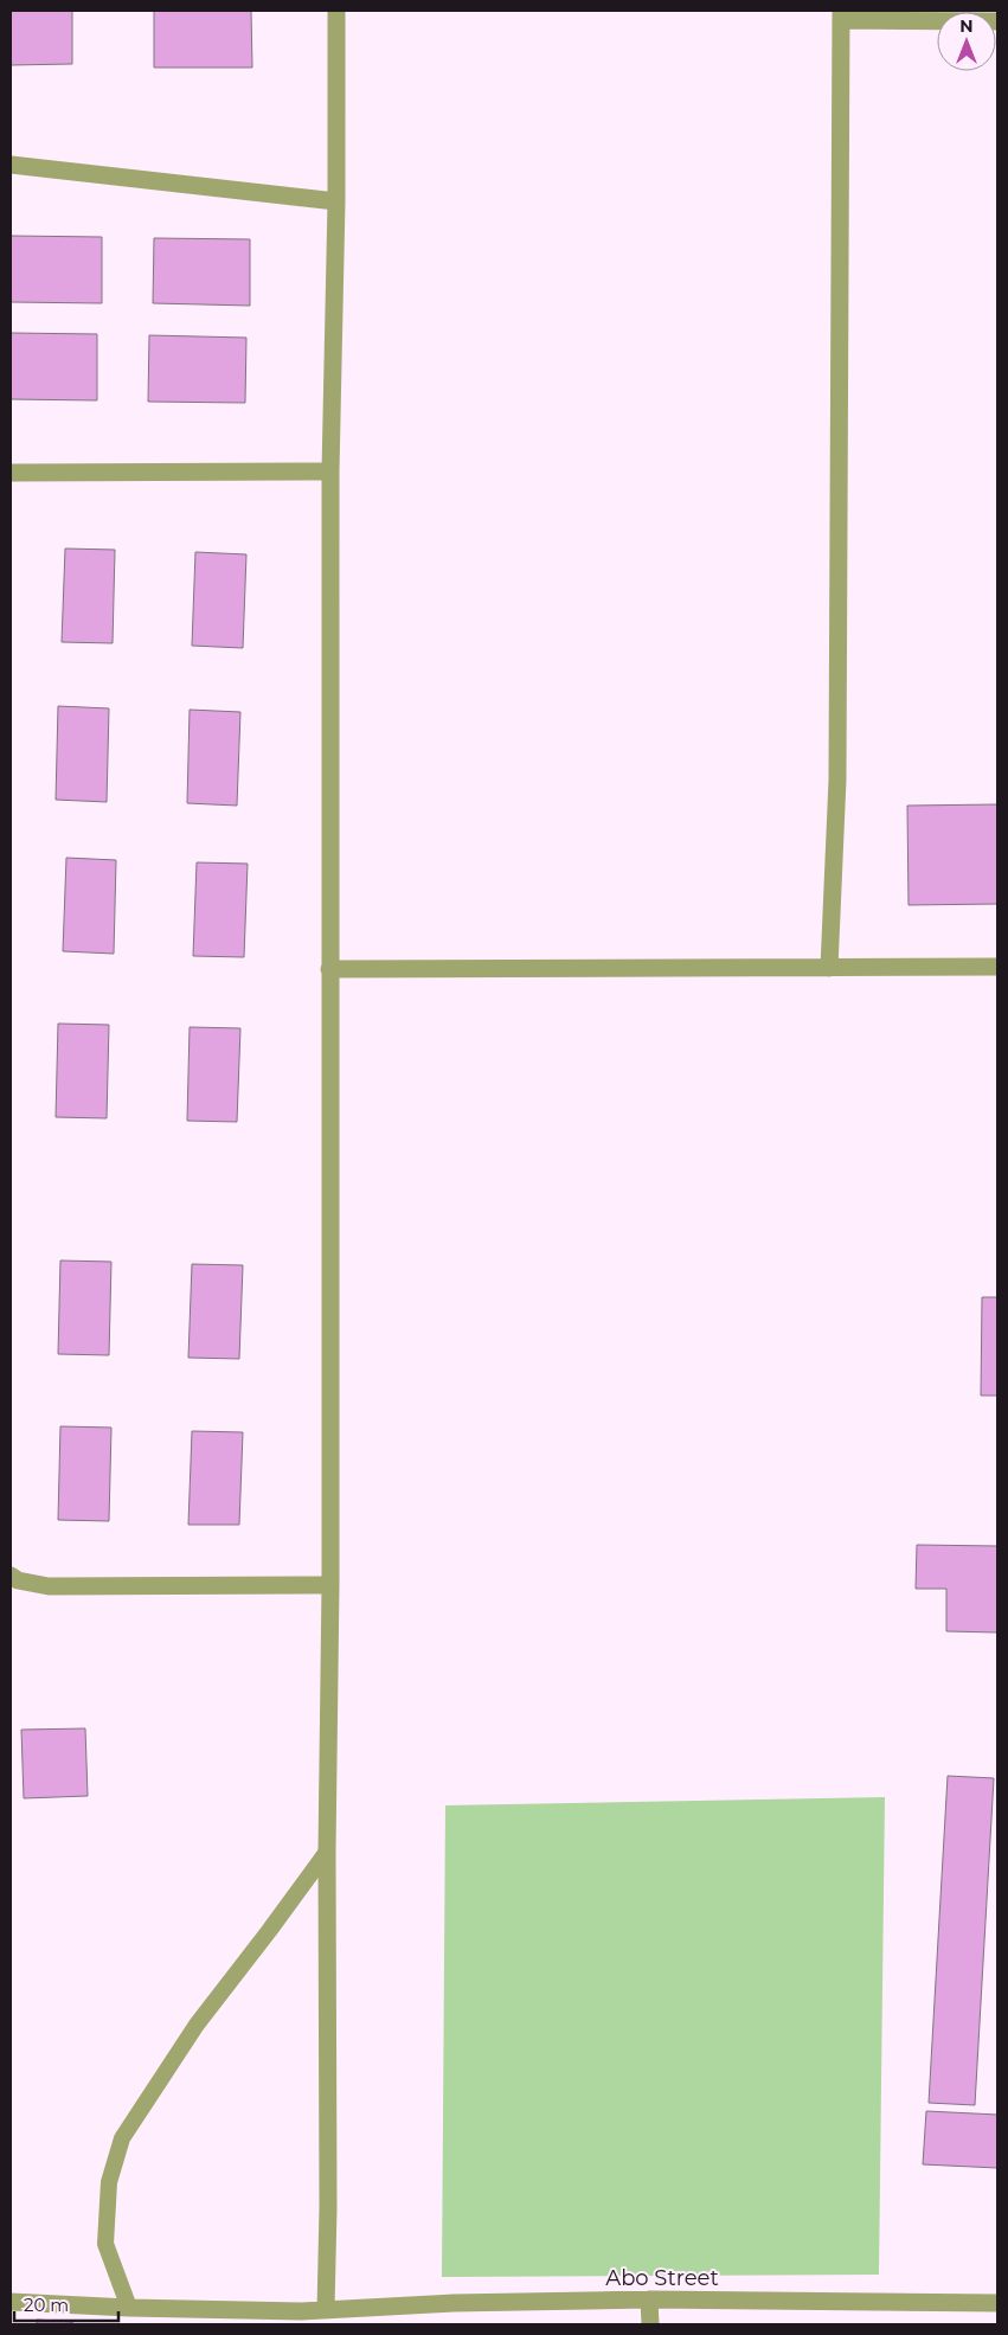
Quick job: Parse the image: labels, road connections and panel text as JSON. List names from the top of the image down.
{
  "streets": {
    "street": ["Abo Street"]
  },
  "scale_bar": "20 m",
  "north": "top"
}
